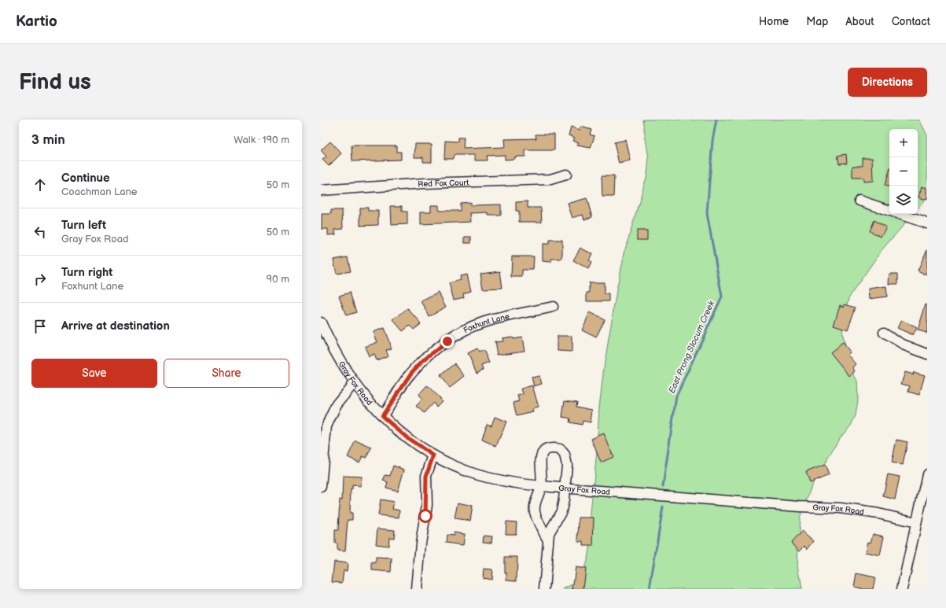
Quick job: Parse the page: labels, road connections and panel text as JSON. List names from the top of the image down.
{
  "streets": {
    "street": ["Red Fox Court", "Foxhunt Lane", "Gray Fox Road"]
  },
  "crossings": [
    ["Foxhunt Lane", "Gray Fox Road"]
  ],
  "water": ["East Prong Slocum Creek"],
  "page": {
    "header": "Kartio",
    "nav": [
      "Home",
      "Map",
      "About",
      "Contact"
    ],
    "buttons": [
      "Directions",
      ["Save", "Share"]
    ],
    "title": "Find us",
    "heading": ["3 min", "Walk · 190 m"],
    "map_buttons": ["+", "−"],
    "list": [
      ["Continue", "Coachman Lane", "50 m"],
      ["Turn left", "Gray Fox Road", "50 m"],
      ["Turn right", "Foxhunt Lane", "90 m"],
      "Arrive at destination"
    ]
  }
}
